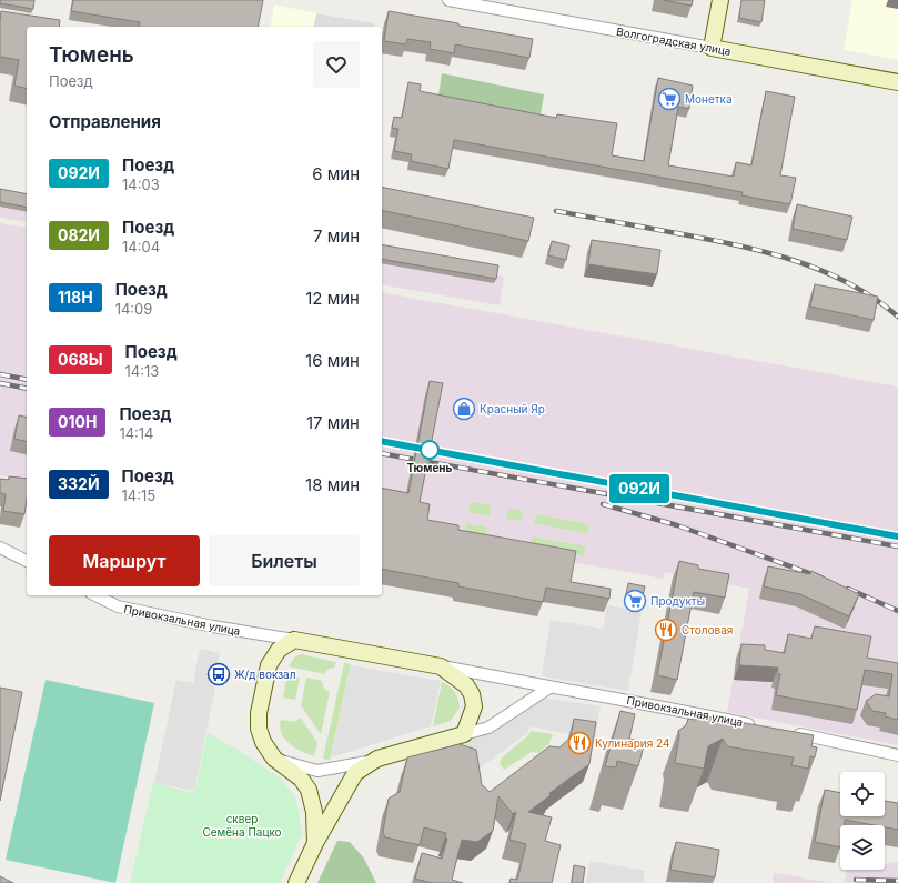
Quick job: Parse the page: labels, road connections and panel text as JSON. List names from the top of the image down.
{
  "streets": {
    "street": ["Волгоградская улица", "Привокзальная улица"]
  },
  "parks": ["сквер Семёна Пацко"],
  "places": {
    "supermarket": ["Монетка", "Продукты"],
    "shop": ["Красный Яр"],
    "other": ["Тюмень"],
    "restaurant": ["Столовая", "Кулинария 24"],
    "bus stop": ["Ж/д вокзал"]
  },
  "page": {
    "on_map": "092И",
    "heading": [
      ["Тюмень", "Поезд"],
      "Отправления"
    ],
    "list": [
      {
        "mark": "092И",
        "name": "Поезд",
        "note": "14:03",
        "value": "6 мин"
      },
      {
        "mark": "082И",
        "name": "Поезд",
        "note": "14:04",
        "value": "7 мин"
      },
      {
        "mark": "118Н",
        "name": "Поезд",
        "note": "14:09",
        "value": "12 мин"
      },
      {
        "mark": "068Ы",
        "name": "Поезд",
        "note": "14:13",
        "value": "16 мин"
      },
      {
        "mark": "010Н",
        "name": "Поезд",
        "note": "14:14",
        "value": "17 мин"
      },
      {
        "mark": "332Й",
        "name": "Поезд",
        "note": "14:15",
        "value": "18 мин"
      }
    ],
    "buttons": ["Маршрут", "Билеты"]
  }
}
